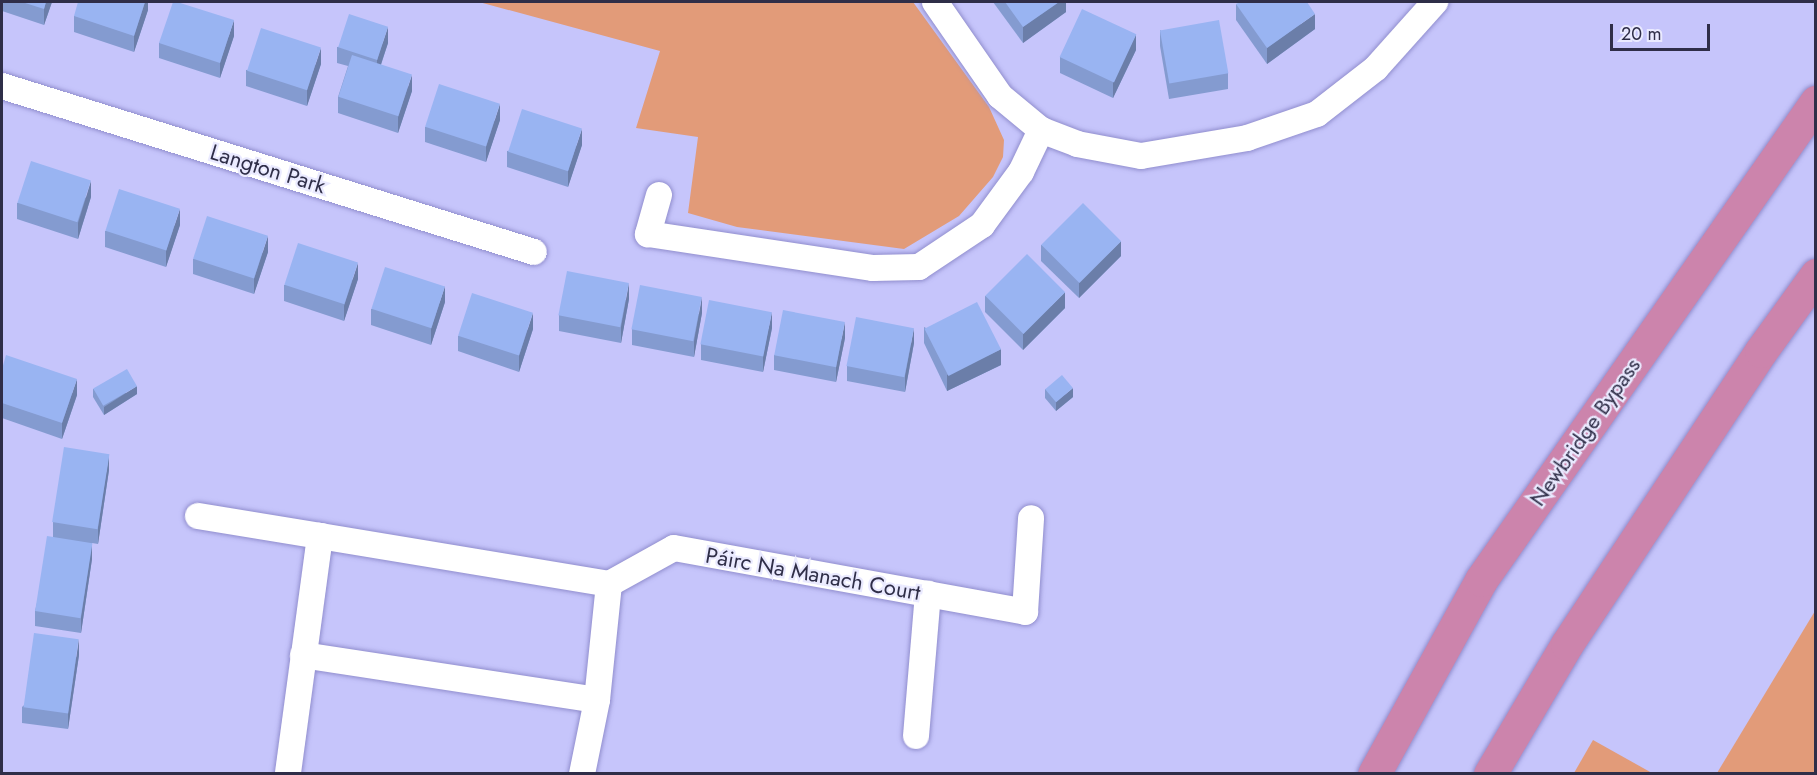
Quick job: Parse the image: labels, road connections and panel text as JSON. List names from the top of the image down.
{
  "streets": {
    "highway": ["Newbridge Bypass"],
    "street": ["Langton Park", "Páirc Na Manach Court"]
  },
  "scale_bar": "20 m"
}
